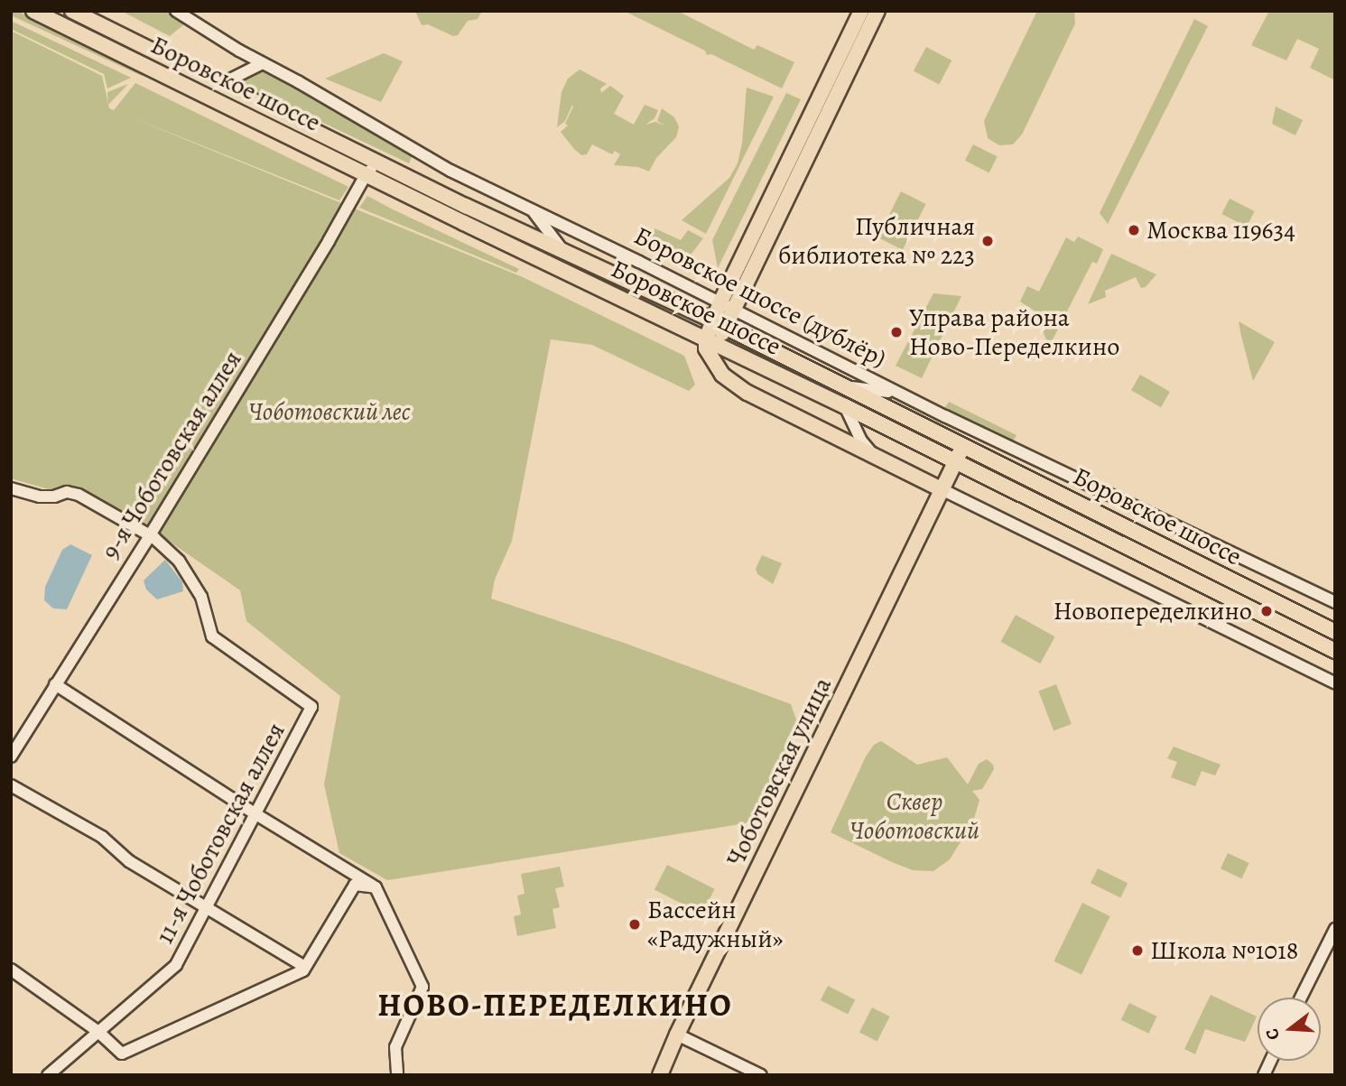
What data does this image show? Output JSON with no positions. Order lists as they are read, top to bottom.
{
  "streets": {
    "main road": ["Боровское шоссе", "Чоботовская улица"],
    "street": ["Боровское шоссе (дублёр)", "9-я Чоботовская аллея", "11-я Чоботовская аллея"]
  },
  "crossings": [
    ["Боровское шоссе", "9-я Чоботовская аллея"],
    ["Боровское шоссе", "Чоботовская улица"],
    ["9-я Чоботовская аллея", "11-я Чоботовская аллея"]
  ],
  "districts": ["НОВО-ПЕРЕДЕЛКИНО"],
  "parks": ["Чоботовский лес", "Сквер Чоботовский"],
  "places": [
    "Москва 119634",
    "Публичная библиотека № 223",
    "Управа района Ново-Переделкино",
    "Новопеределкино",
    "Бассейн «Радужный»",
    "Школа №1018"
  ],
  "north": "left"
}
